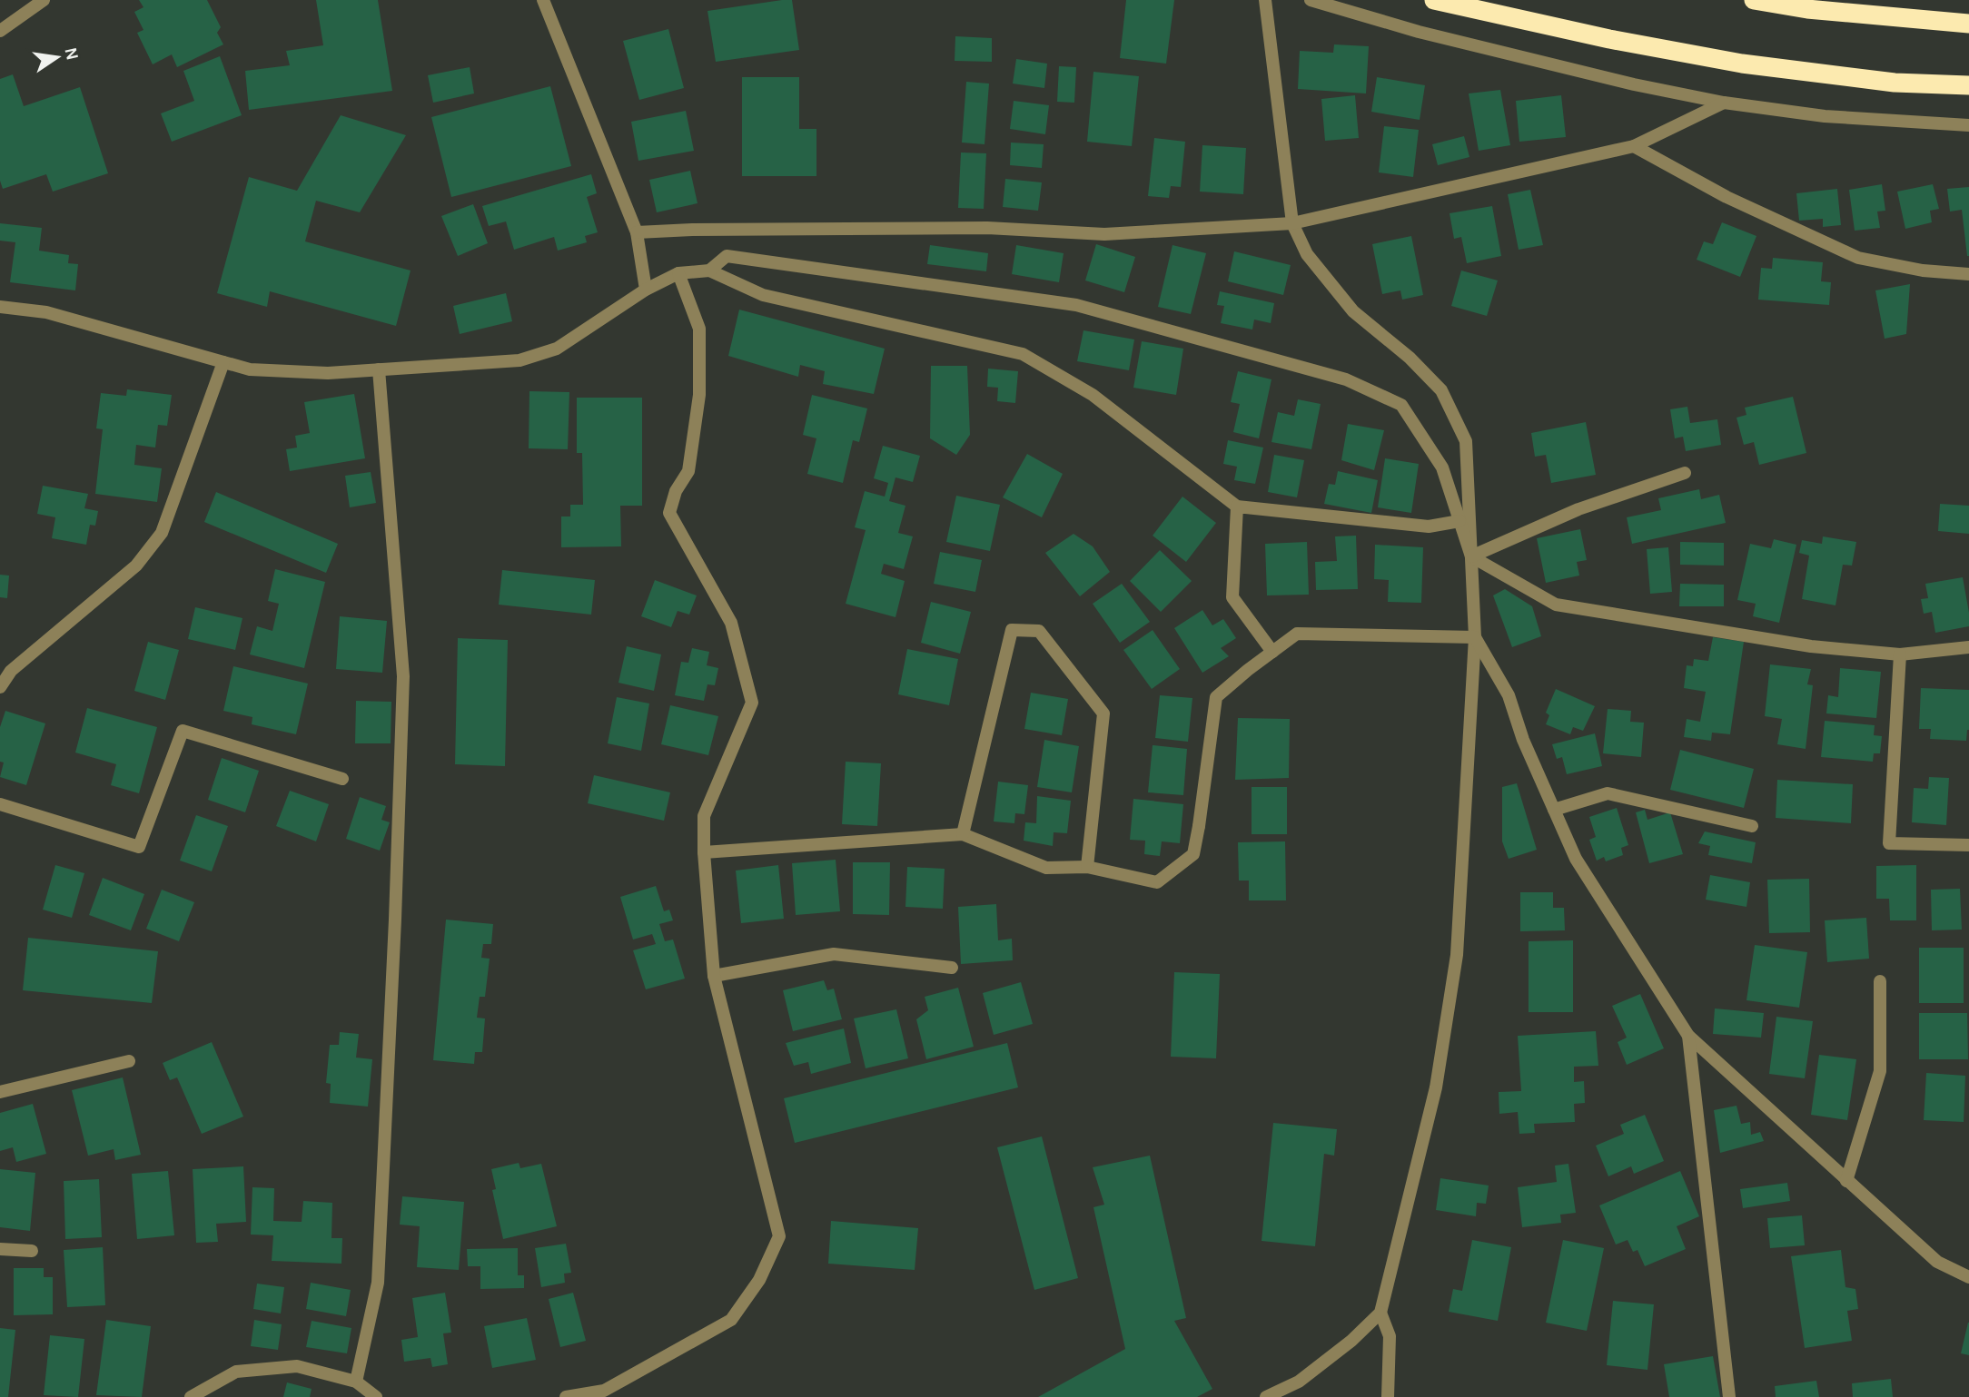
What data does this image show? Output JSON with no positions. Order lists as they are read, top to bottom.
{
  "north": "right"
}
